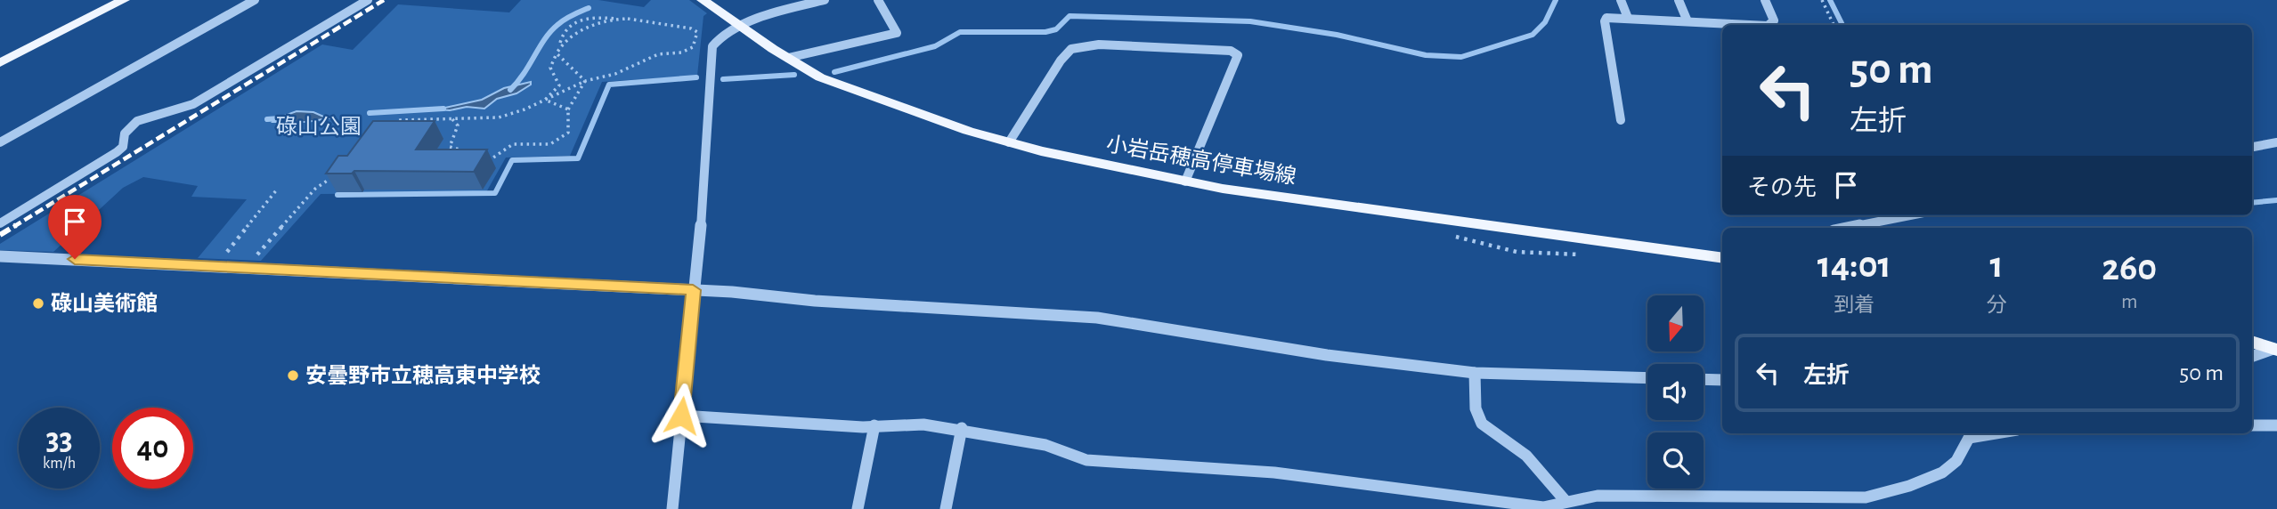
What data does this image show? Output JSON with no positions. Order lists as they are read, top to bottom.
{
  "streets": {
    "main road": ["小岩岳穂高停車場線"]
  },
  "parks": ["碌山公園"],
  "places": ["碌山美術館", "安曇野市立穂高東中学校"],
  "north": "bottom",
  "page": {
    "turn": ["50 m", "左折"],
    "then": "その先",
    "eta": [
      "14:01",
      "到着",
      "1",
      "分",
      "260",
      "m"
    ],
    "list": [
      {
        "name": "左折",
        "value": "50 m"
      }
    ],
    "speed": "33 km/h",
    "limit": "40"
  }
}
